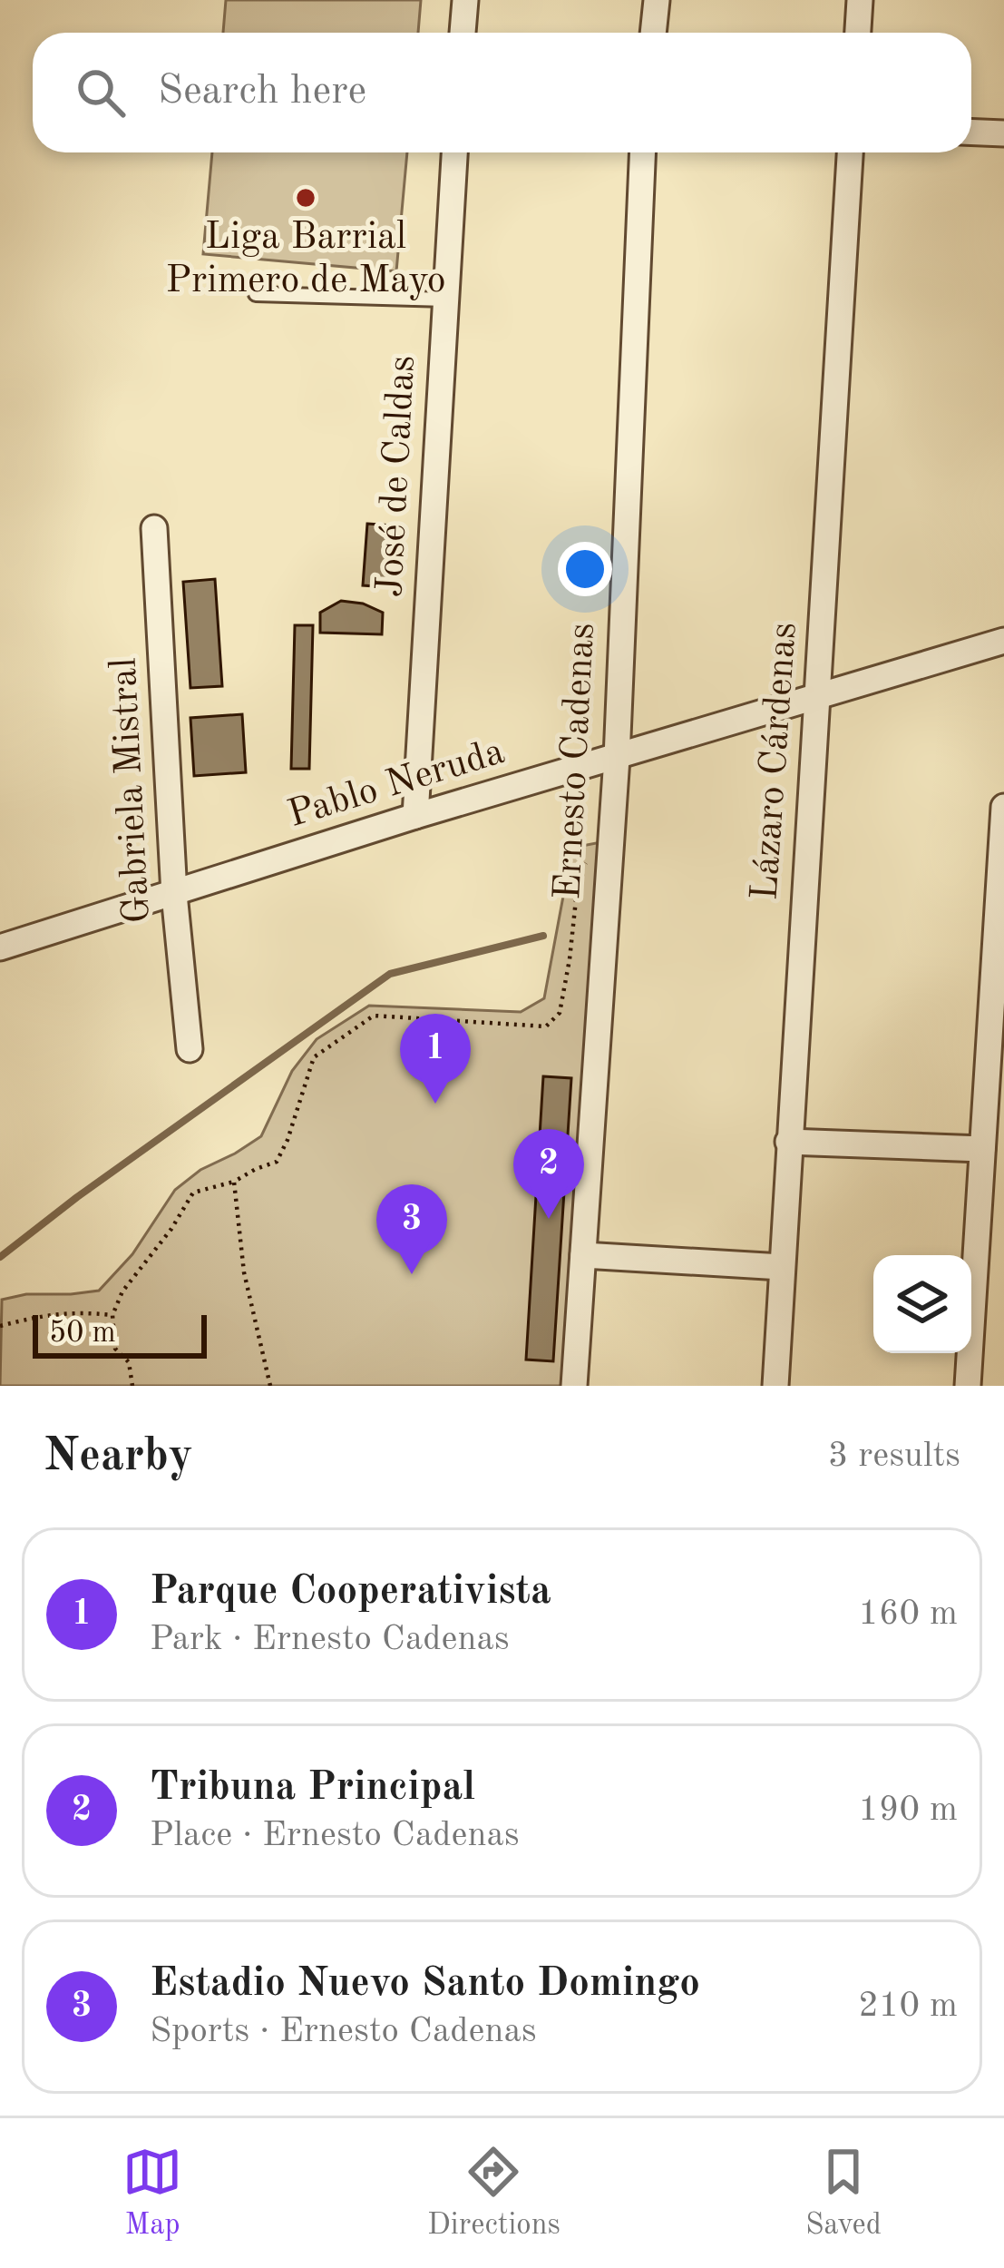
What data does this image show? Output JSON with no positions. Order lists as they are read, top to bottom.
{
  "streets": {
    "street": [
      "José de Caldas",
      "Ernesto Cadenas",
      "Lázaro Cárdenas",
      "Pablo Neruda",
      "Gabriela Mistral"
    ]
  },
  "crossings": [
    ["José de Caldas", "Pablo Neruda"],
    ["Ernesto Cadenas", "Pablo Neruda"],
    ["Lázaro Cárdenas", "Pablo Neruda"],
    ["Pablo Neruda", "Gabriela Mistral"]
  ],
  "places": ["Liga Barrial Primero de Mayo"],
  "scale_bar": "50 m",
  "page": {
    "search": "Search here",
    "pins": ["1", "2", "3"],
    "scale": "50 m",
    "heading": ["Nearby", "3 results"],
    "list": [
      {
        "mark": "1",
        "name": "Parque Cooperativista",
        "note": "Park · Ernesto Cadenas",
        "value": "160 m"
      },
      {
        "mark": "2",
        "name": "Tribuna Principal",
        "note": "Place · Ernesto Cadenas",
        "value": "190 m"
      },
      {
        "mark": "3",
        "name": "Estadio Nuevo Santo Domingo",
        "note": "Sports · Ernesto Cadenas",
        "value": "210 m"
      }
    ],
    "nav": ["Map", "Directions", "Saved"]
  }
}
